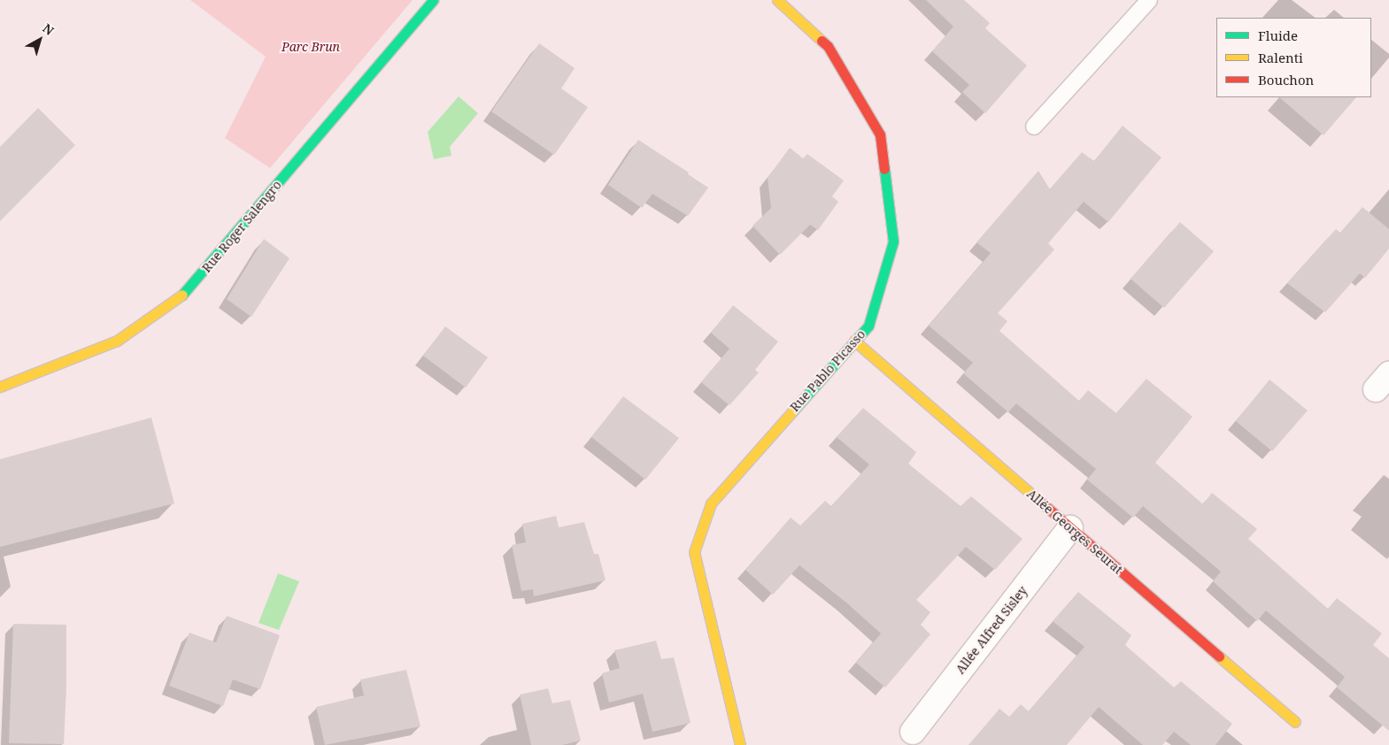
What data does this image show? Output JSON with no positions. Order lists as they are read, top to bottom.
{
  "streets": {
    "street": [
      "Rue Roger Salengro",
      "Rue Pablo Picasso",
      "Allée Georges Seurat",
      "Allée Alfred Sisley"
    ]
  },
  "crossings": [
    ["Rue Pablo Picasso", "Allée Georges Seurat"],
    ["Allée Georges Seurat", "Allée Alfred Sisley"]
  ],
  "parks": ["Parc Brun"],
  "legend": ["Fluide", "Ralenti", "Bouchon"],
  "north": "top right"
}
